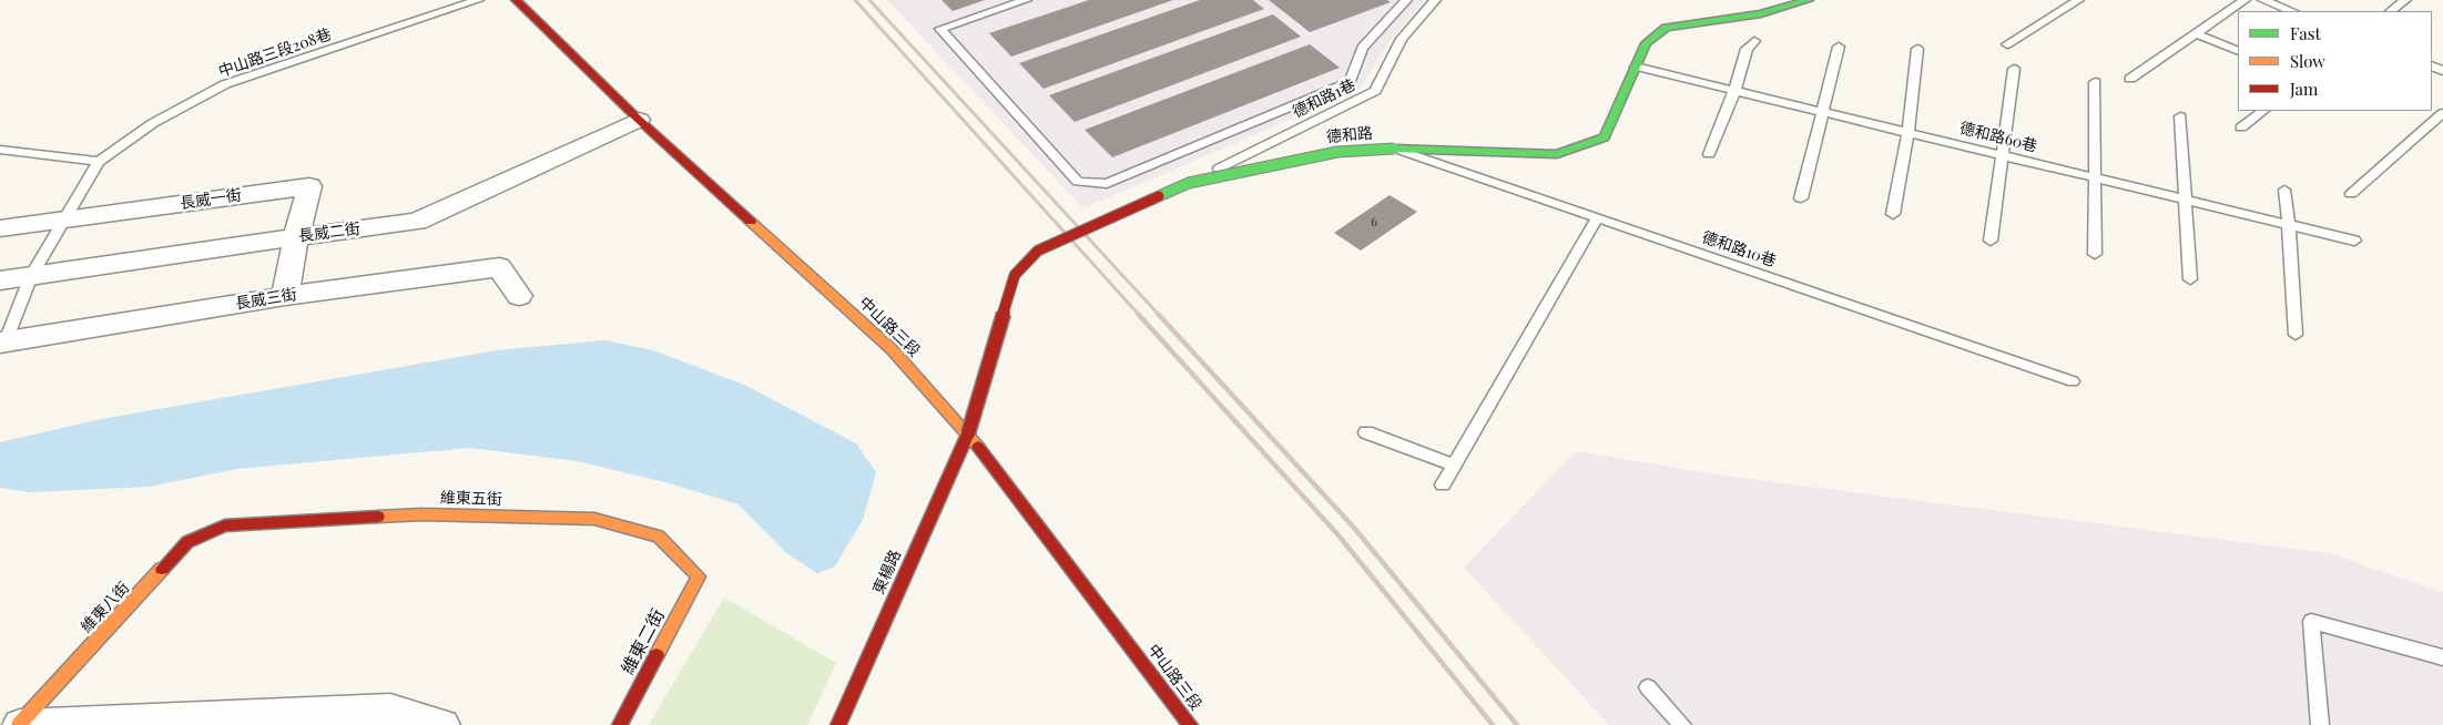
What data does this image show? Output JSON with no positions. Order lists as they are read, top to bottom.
{
  "streets": {
    "street": [
      "德和路",
      "長威一街",
      "長威二街",
      "長威三街",
      "中山路三段",
      "維東五街",
      "東楊路",
      "維東八街",
      "維東二街"
    ],
    "lane": [
      "中山路三段208巷",
      "德和路1巷",
      "德和路60巷",
      "德和路10巷"
    ]
  },
  "crossings": [
    ["中山路三段208巷", "長威一街"],
    ["中山路三段208巷", "長威二街"],
    ["中山路三段208巷", "長威三街"],
    ["德和路1巷", "德和路"],
    ["德和路", "德和路60巷"],
    ["德和路", "德和路10巷"],
    ["德和路", "中山路三段"],
    ["德和路", "東楊路"],
    ["長威一街", "長威二街"],
    ["長威一街", "長威三街"],
    ["長威二街", "中山路三段"],
    ["中山路三段", "東楊路"],
    ["維東五街", "維東八街"],
    ["維東五街", "維東二街"]
  ],
  "house_numbers": ["6"],
  "legend": ["Fast", "Slow", "Jam"]
}
